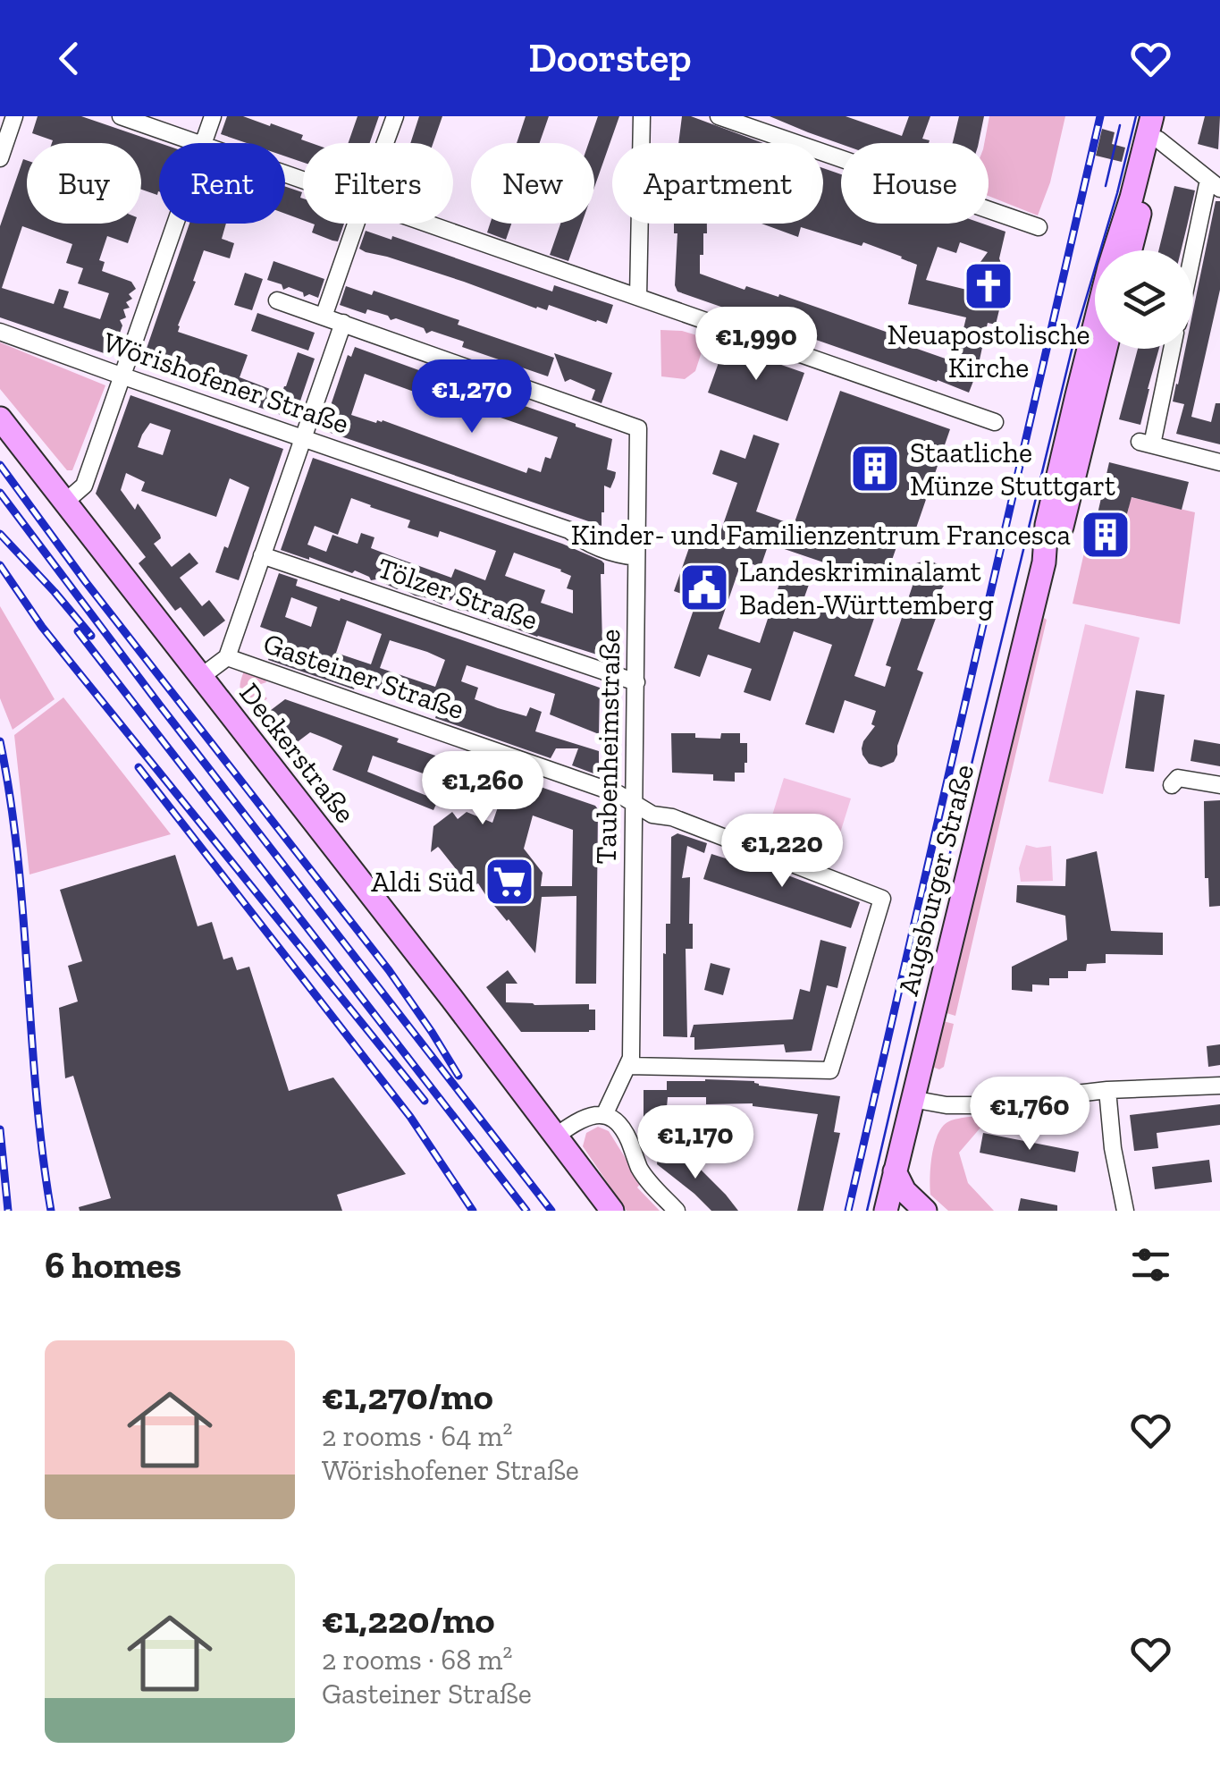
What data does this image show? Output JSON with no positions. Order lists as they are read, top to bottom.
{
  "streets": {
    "main road": ["Deckerstraße", "Augsburger Straße"],
    "street": [
      "Wörishofener Straße",
      "Tölzer Straße",
      "Gasteiner Straße",
      "Taubenheimstraße"
    ]
  },
  "crossings": [
    ["Wörishofener Straße", "Taubenheimstraße"],
    ["Tölzer Straße", "Taubenheimstraße"],
    ["Gasteiner Straße", "Taubenheimstraße"]
  ],
  "places": {
    "church": ["Neuapostolische Kirche"],
    "building": ["Staatliche Münze Stuttgart", "Kinder- und Familienzentrum Francesca"],
    "public building": ["Landeskriminalamt Baden-Württemberg"],
    "supermarket": ["Aldi Süd"]
  },
  "page": {
    "header": "Doorstep",
    "chip": [
      "Buy",
      "Rent",
      "Filters",
      "New",
      "Apartment",
      "House"
    ],
    "price": [
      "€1,990",
      "€1,270",
      "€1,260",
      "€1,220",
      "€1,760",
      "€1,170"
    ],
    "heading": "6 homes",
    "list": [
      {
        "name": "€1,270/mo",
        "note": "2 rooms · 64 m² · Wörishofener Straße"
      },
      {
        "name": "€1,220/mo",
        "note": "2 rooms · 68 m² · Gasteiner Straße"
      }
    ]
  }
}
